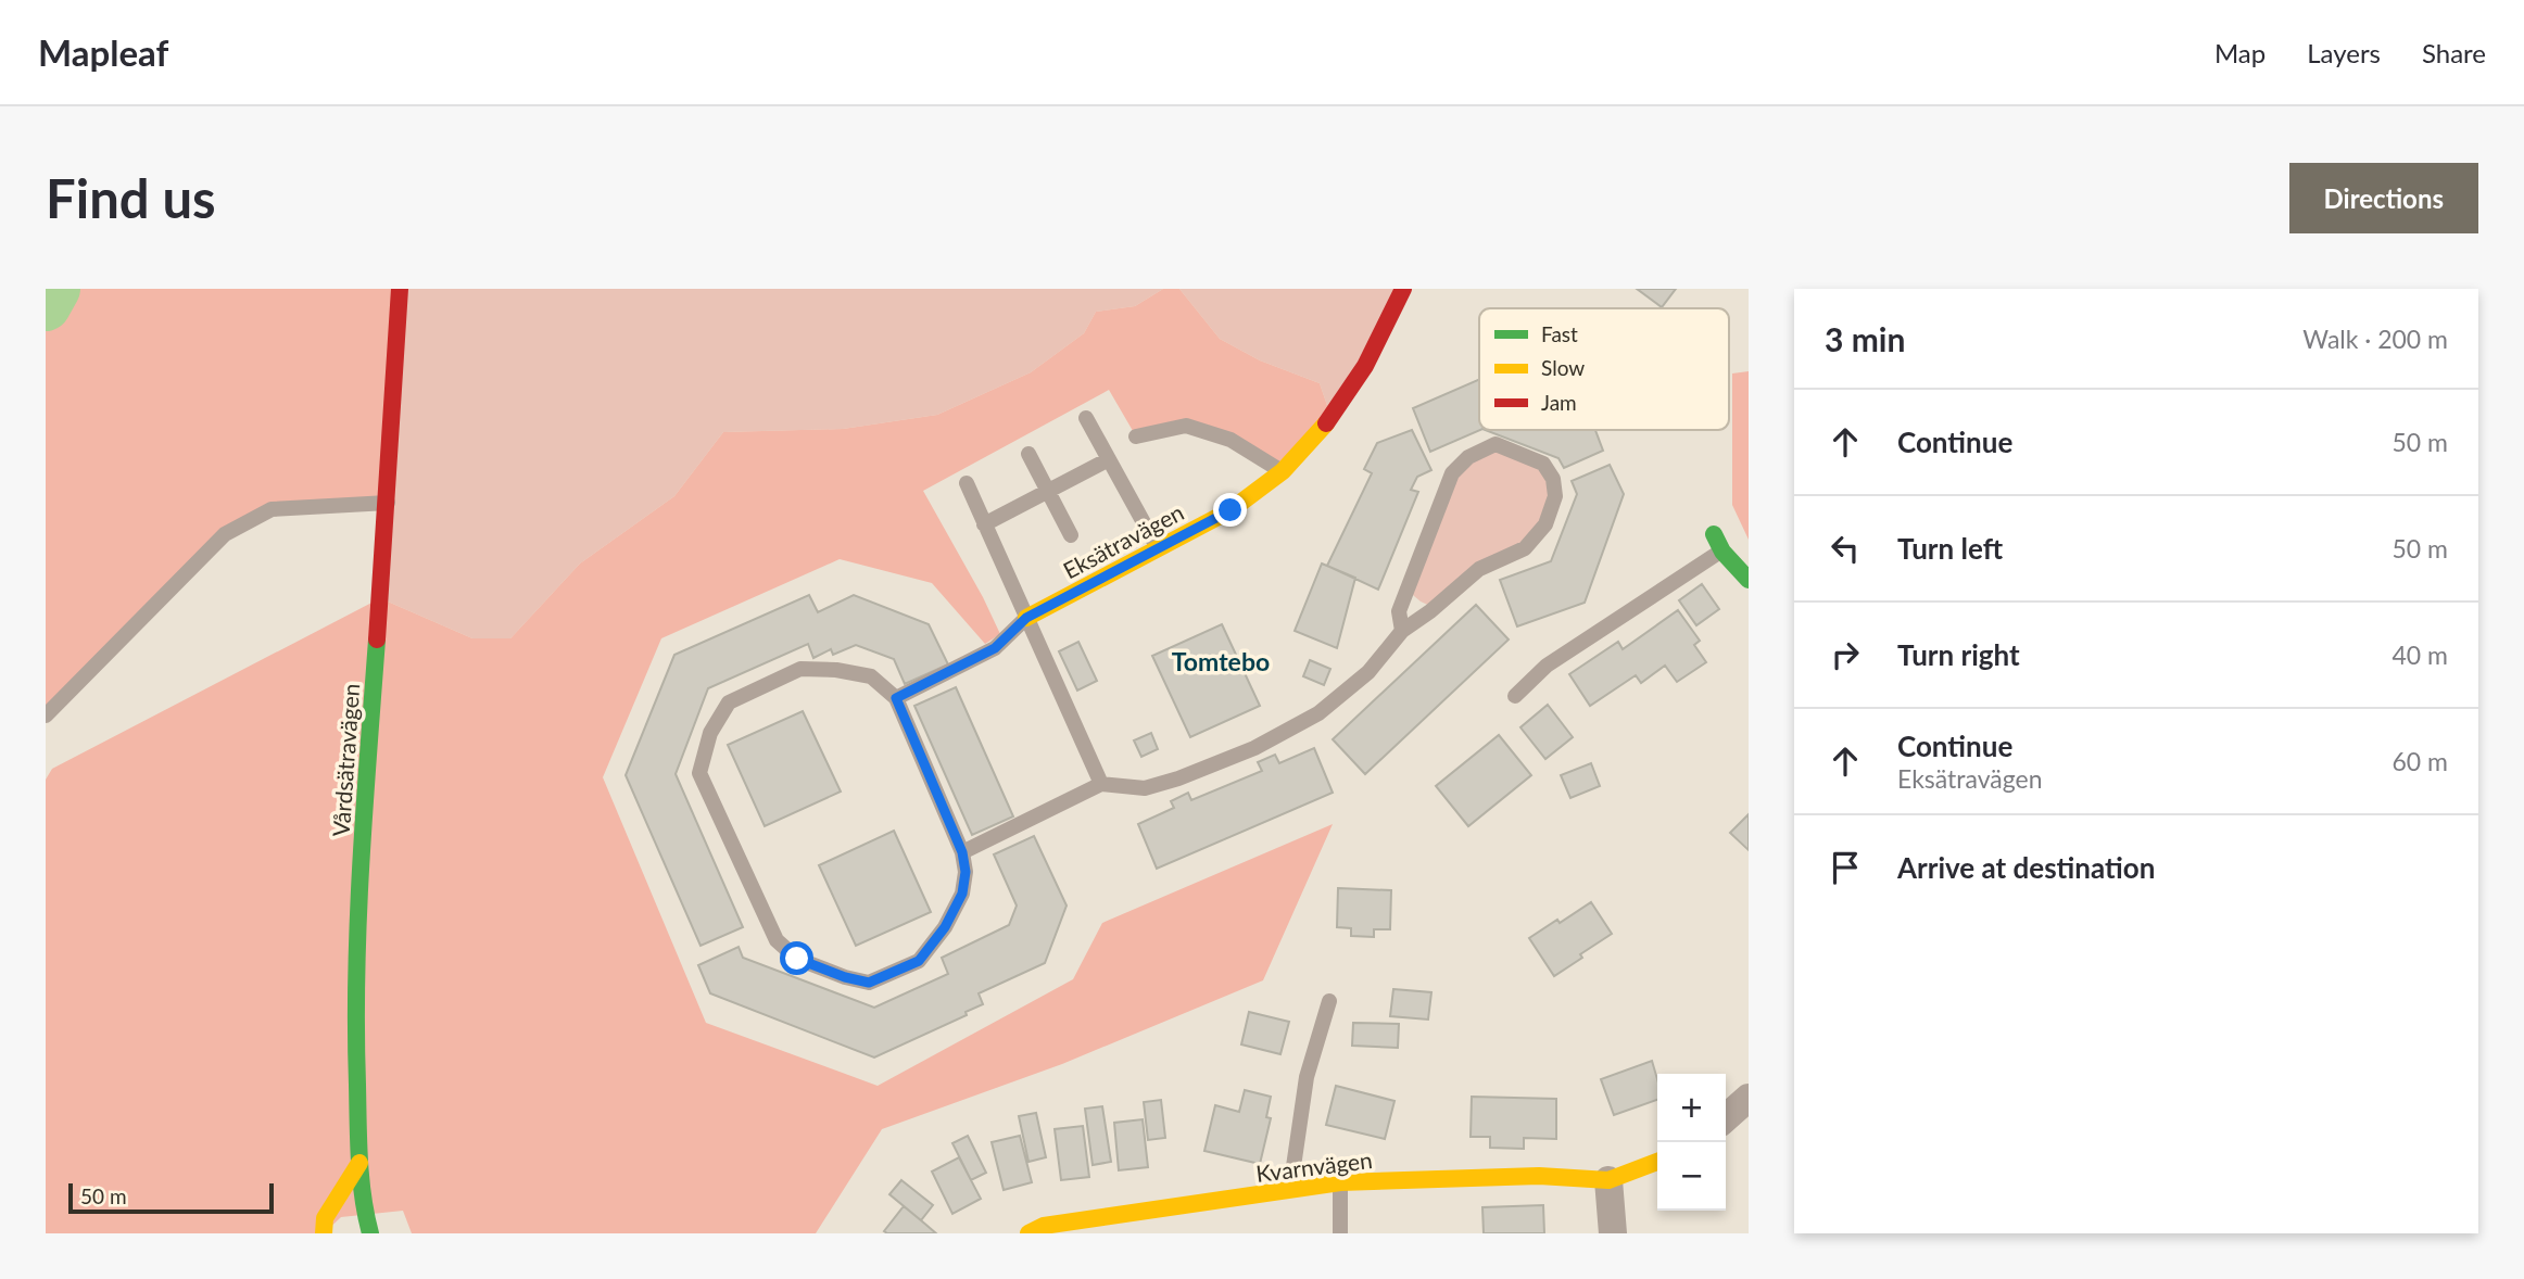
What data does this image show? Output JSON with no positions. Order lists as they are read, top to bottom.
{
  "streets": {
    "street": ["Eksätravägen", "Vårdsätravägen", "Kvarnvägen"]
  },
  "districts": ["Tomtebo"],
  "legend": ["Fast", "Slow", "Jam"],
  "scale_bar": "50 m",
  "page": {
    "header": "Mapleaf",
    "nav": ["Map", "Layers", "Share"],
    "buttons": "Directions",
    "title": "Find us",
    "heading": ["3 min", "Walk · 200 m"],
    "list": [
      ["Continue", "50 m"],
      ["Turn left", "50 m"],
      ["Turn right", "40 m"],
      ["Continue", "Eksätravägen", "60 m"],
      "Arrive at destination"
    ],
    "map_buttons": ["+", "−"],
    "scale": "50 m"
  }
}
